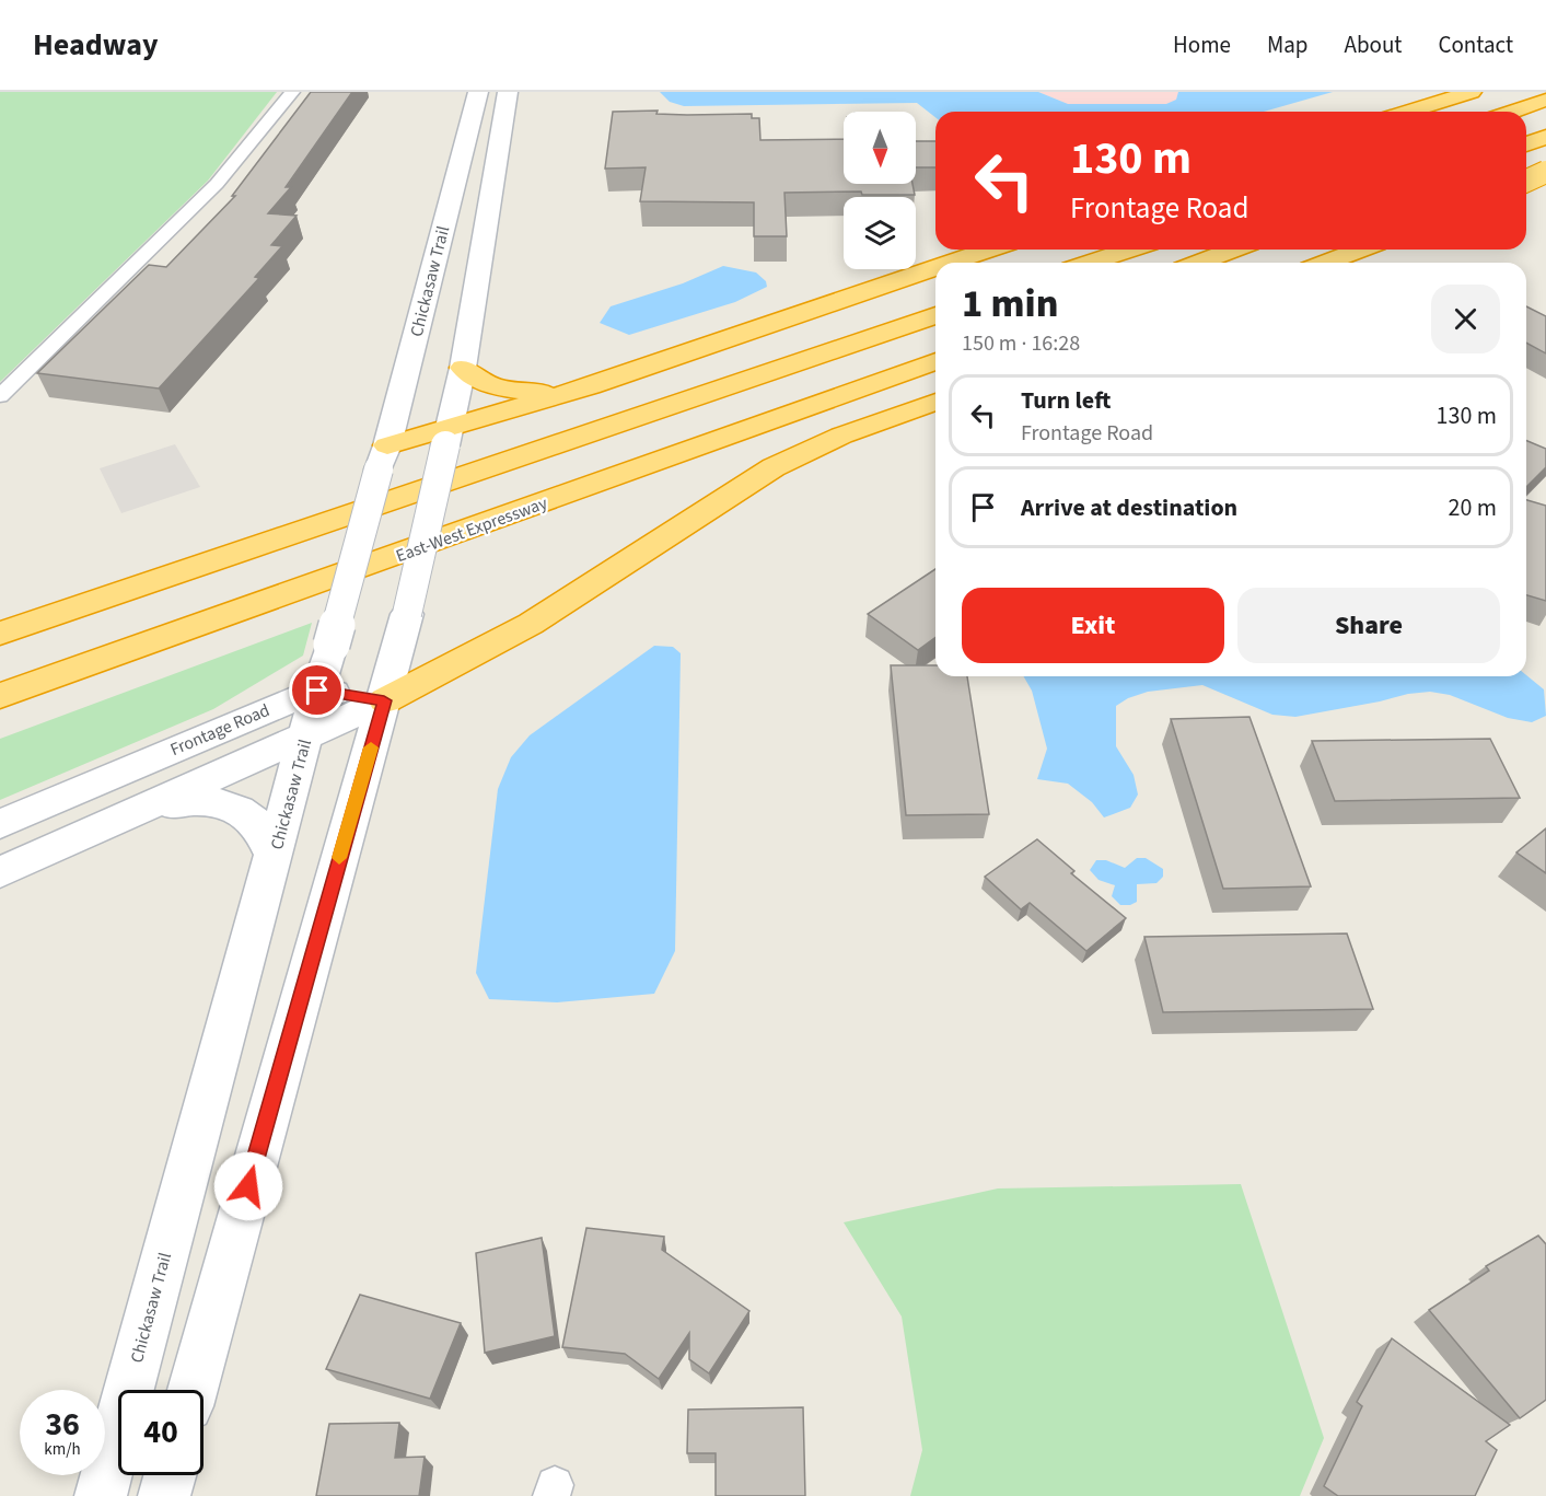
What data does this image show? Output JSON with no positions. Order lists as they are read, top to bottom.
{
  "streets": {
    "highway": ["East-West Expressway"],
    "street": ["Chickasaw Trail", "Frontage Road"]
  },
  "crossings": [
    ["Chickasaw Trail", "Frontage Road"]
  ],
  "north": "bottom",
  "page": {
    "header": "Headway",
    "nav": [
      "Home",
      "Map",
      "About",
      "Contact"
    ],
    "turn": ["130 m", "Frontage Road"],
    "heading": ["1 min", "150 m · 16:28"],
    "list": [
      {
        "name": "Turn left",
        "note": "Frontage Road",
        "value": "130 m"
      },
      {
        "name": "Arrive at destination",
        "value": "20 m"
      }
    ],
    "buttons": ["Exit", "Share"],
    "speed": "36 km/h",
    "limit": "40"
  }
}
